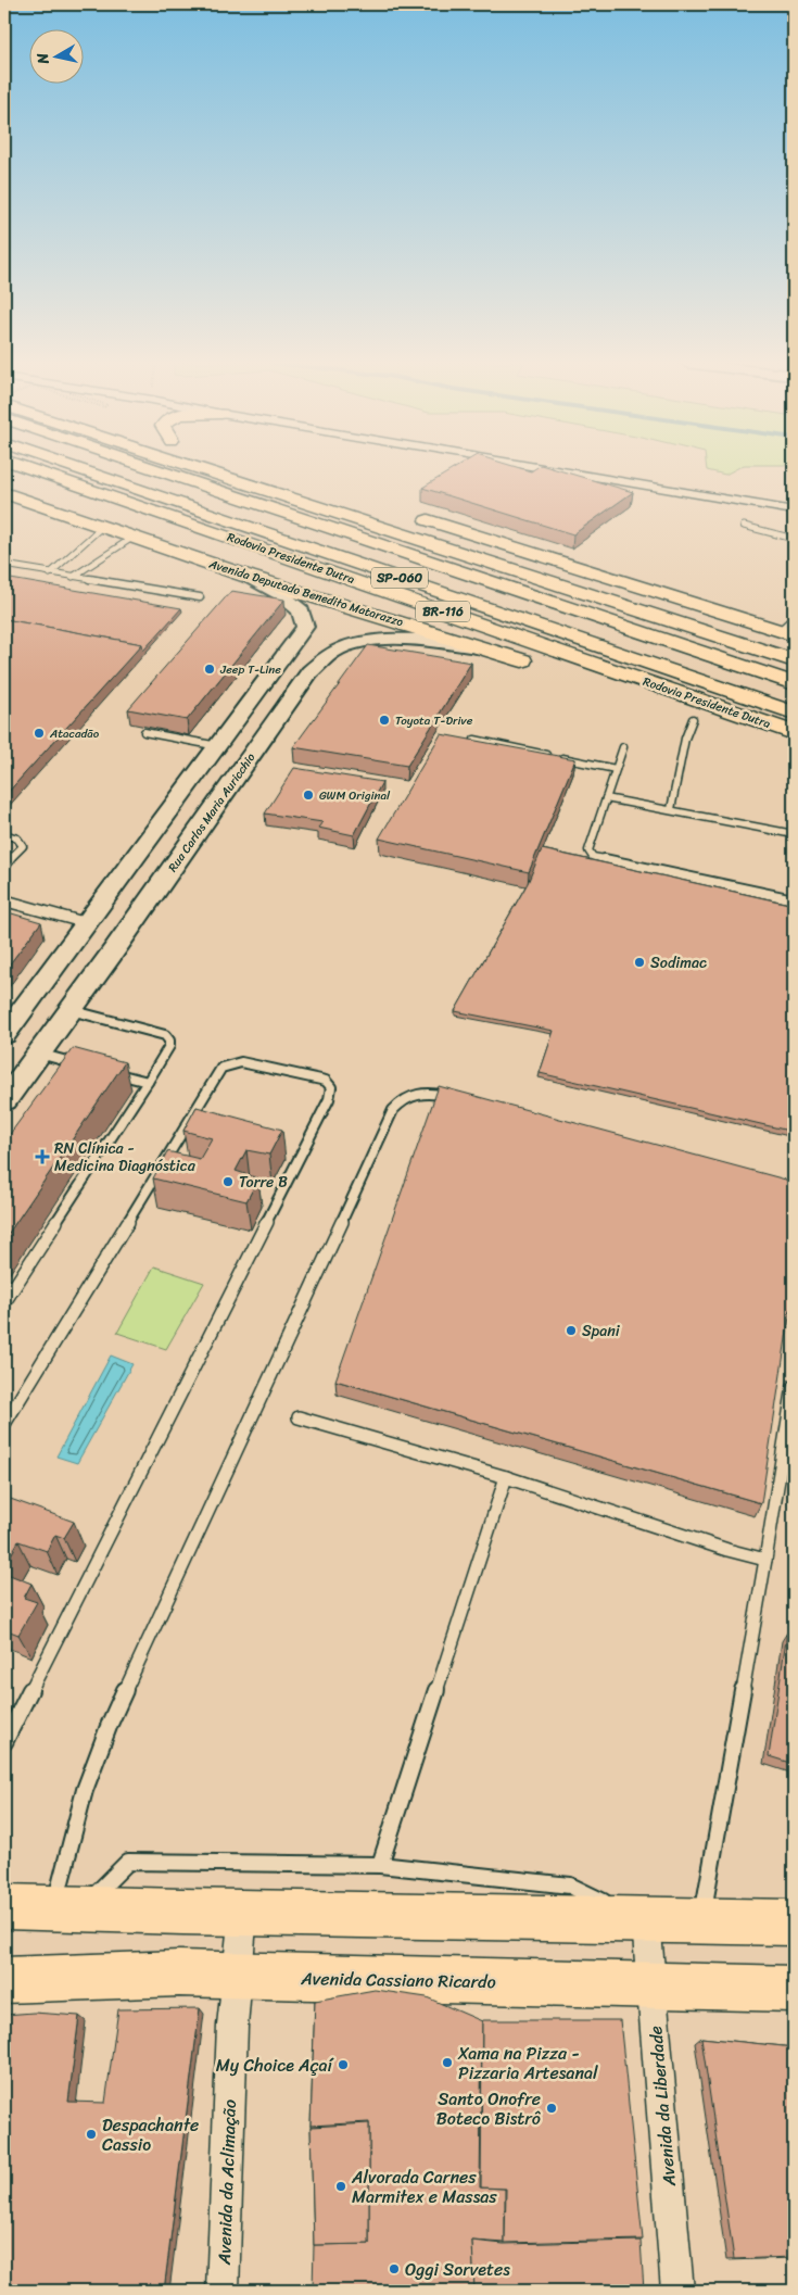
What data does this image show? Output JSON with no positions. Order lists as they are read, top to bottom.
{
  "streets": {
    "main road": [
      "Rodovia Presidente Dutra",
      "SP-060",
      "Avenida Deputado Benedito Matarazzo",
      "BR-116",
      "Rua Carlos Maria Auricchio",
      "Avenida Cassiano Ricardo"
    ],
    "street": ["Avenida da Liberdade", "Avenida da Aclimação"]
  },
  "crossings": [
    ["Avenida Deputado Benedito Matarazzo", "Rua Carlos Maria Auricchio"],
    ["Avenida Cassiano Ricardo", "Avenida da Liberdade"],
    ["Avenida Cassiano Ricardo", "Avenida da Aclimação"]
  ],
  "places": {
    "other": [
      "Jeep T-Line",
      "Toyota T-Drive",
      "Atacadão",
      "GWM Original",
      "Sodimac",
      "Torre B",
      "Spani",
      "Xama na Pizza - Pizzaria Artesanal",
      "My Choice Açaí",
      "Santo Onofre Boteco Bistrô",
      "Despachante Cassio",
      "Alvorada Carnes Marmitex e Massas",
      "Oggi Sorvetes"
    ],
    "health": ["RN Clínica - Medicina Diagnóstica"]
  },
  "north": "left"
}
